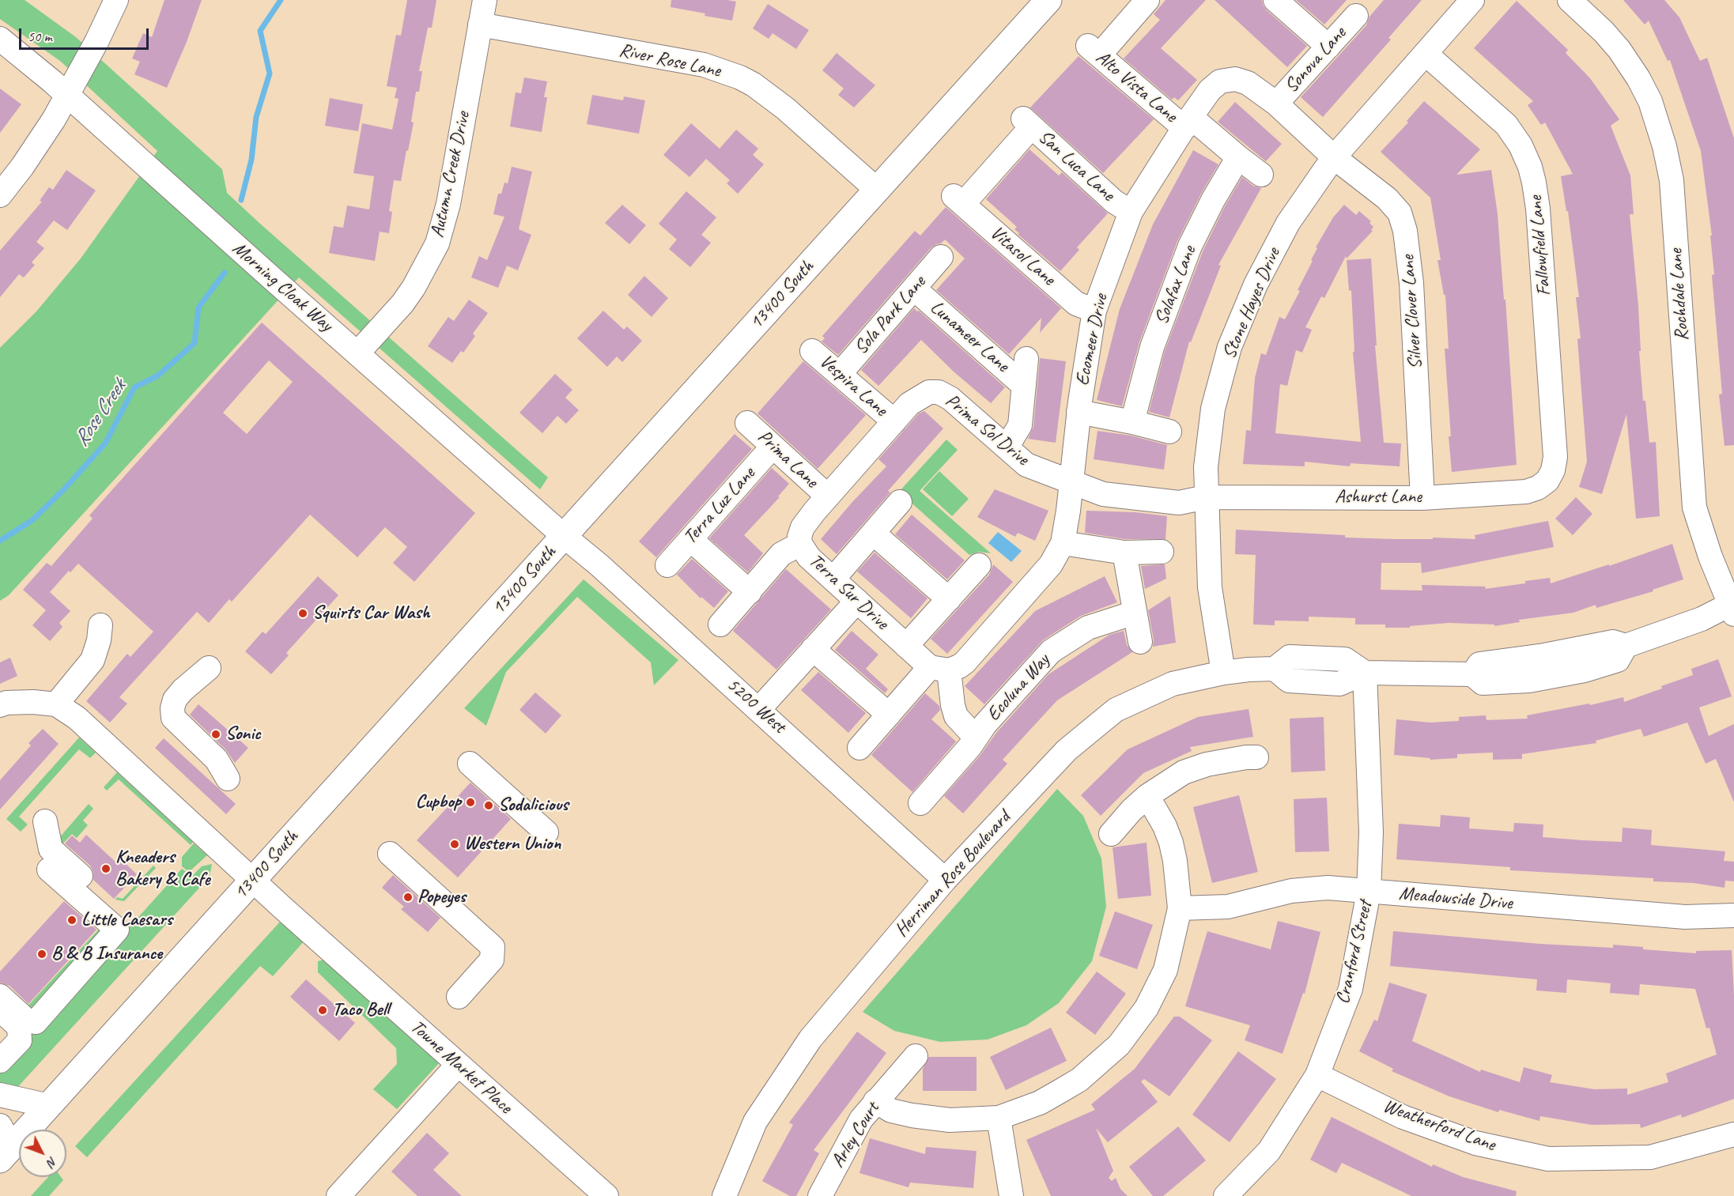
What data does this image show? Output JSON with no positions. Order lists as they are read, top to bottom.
{
  "streets": {
    "main road": ["13400 South"],
    "street": [
      "Sonova Lane",
      "River Rose Lane",
      "Alto Vista Lane",
      "San Luca Lane",
      "Autumn Creek Drive",
      "Fallowfield Lane",
      "Vitasol Lane",
      "Solafax Lane",
      "Morning Cloak Way",
      "Rochdale Lane",
      "Stone Hayes Drive",
      "Silver Clover Lane",
      "Sola Park Lane",
      "Lunameer Lane",
      "Ecomeer Drive",
      "Vespira Lane",
      "Prima Sol Drive",
      "Prima Lane",
      "Ashurst Lane",
      "Terra Luz Lane",
      "Terra Sur Drive",
      "Ecoluna Way",
      "5200 West",
      "Herriman Rose Boulevard",
      "Meadowside Drive",
      "Cranford Street",
      "Towne Market Place",
      "Weatherford Lane",
      "Arley Court"
    ]
  },
  "crossings": [
    ["Sonova Lane", "Ecomeer Drive"],
    ["River Rose Lane", "Autumn Creek Drive"],
    ["River Rose Lane", "13400 South"],
    ["Alto Vista Lane", "Solafax Lane"],
    ["Alto Vista Lane", "Ecomeer Drive"],
    ["San Luca Lane", "Vitasol Lane"],
    ["San Luca Lane", "Ecomeer Drive"],
    ["Autumn Creek Drive", "Morning Cloak Way"],
    ["Fallowfield Lane", "Stone Hayes Drive"],
    ["Fallowfield Lane", "Ashurst Lane"],
    ["Vitasol Lane", "Ecomeer Drive"],
    ["Morning Cloak Way", "13400 South"],
    ["Morning Cloak Way", "5200 West"],
    ["13400 South", "5200 West"],
    ["13400 South", "Towne Market Place"],
    ["Stone Hayes Drive", "Silver Clover Lane"],
    ["Stone Hayes Drive", "Ecomeer Drive"],
    ["Stone Hayes Drive", "Prima Sol Drive"],
    ["Stone Hayes Drive", "Ashurst Lane"],
    ["Stone Hayes Drive", "Herriman Rose Boulevard"],
    ["Silver Clover Lane", "Ecomeer Drive"],
    ["Silver Clover Lane", "Ashurst Lane"],
    ["Sola Park Lane", "Lunameer Lane"],
    ["Sola Park Lane", "Vespira Lane"],
    ["Lunameer Lane", "Prima Sol Drive"],
    ["Ecomeer Drive", "Prima Sol Drive"],
    ["Ecomeer Drive", "Terra Sur Drive"],
    ["Ecomeer Drive", "Ecoluna Way"],
    ["Vespira Lane", "Terra Sur Drive"],
    ["Prima Sol Drive", "Ashurst Lane"],
    ["Prima Sol Drive", "Terra Sur Drive"],
    ["Prima Lane", "Terra Luz Lane"],
    ["Prima Lane", "Terra Sur Drive"],
    ["Terra Sur Drive", "Ecoluna Way"],
    ["5200 West", "Herriman Rose Boulevard"],
    ["Herriman Rose Boulevard", "Cranford Street"],
    ["Meadowside Drive", "Cranford Street"],
    ["Cranford Street", "Weatherford Lane"]
  ],
  "water": ["Rose Creek"],
  "places": [
    "Squirts Car Wash",
    "Sonic",
    "Cupbop",
    "Sodalicious",
    "Western Union",
    "Kneaders Bakery & Cafe",
    "Popeyes",
    "Little Caesars",
    "B & B Insurance",
    "Taco Bell"
  ],
  "scale_bar": "50 m",
  "north": "bottom right"
}
